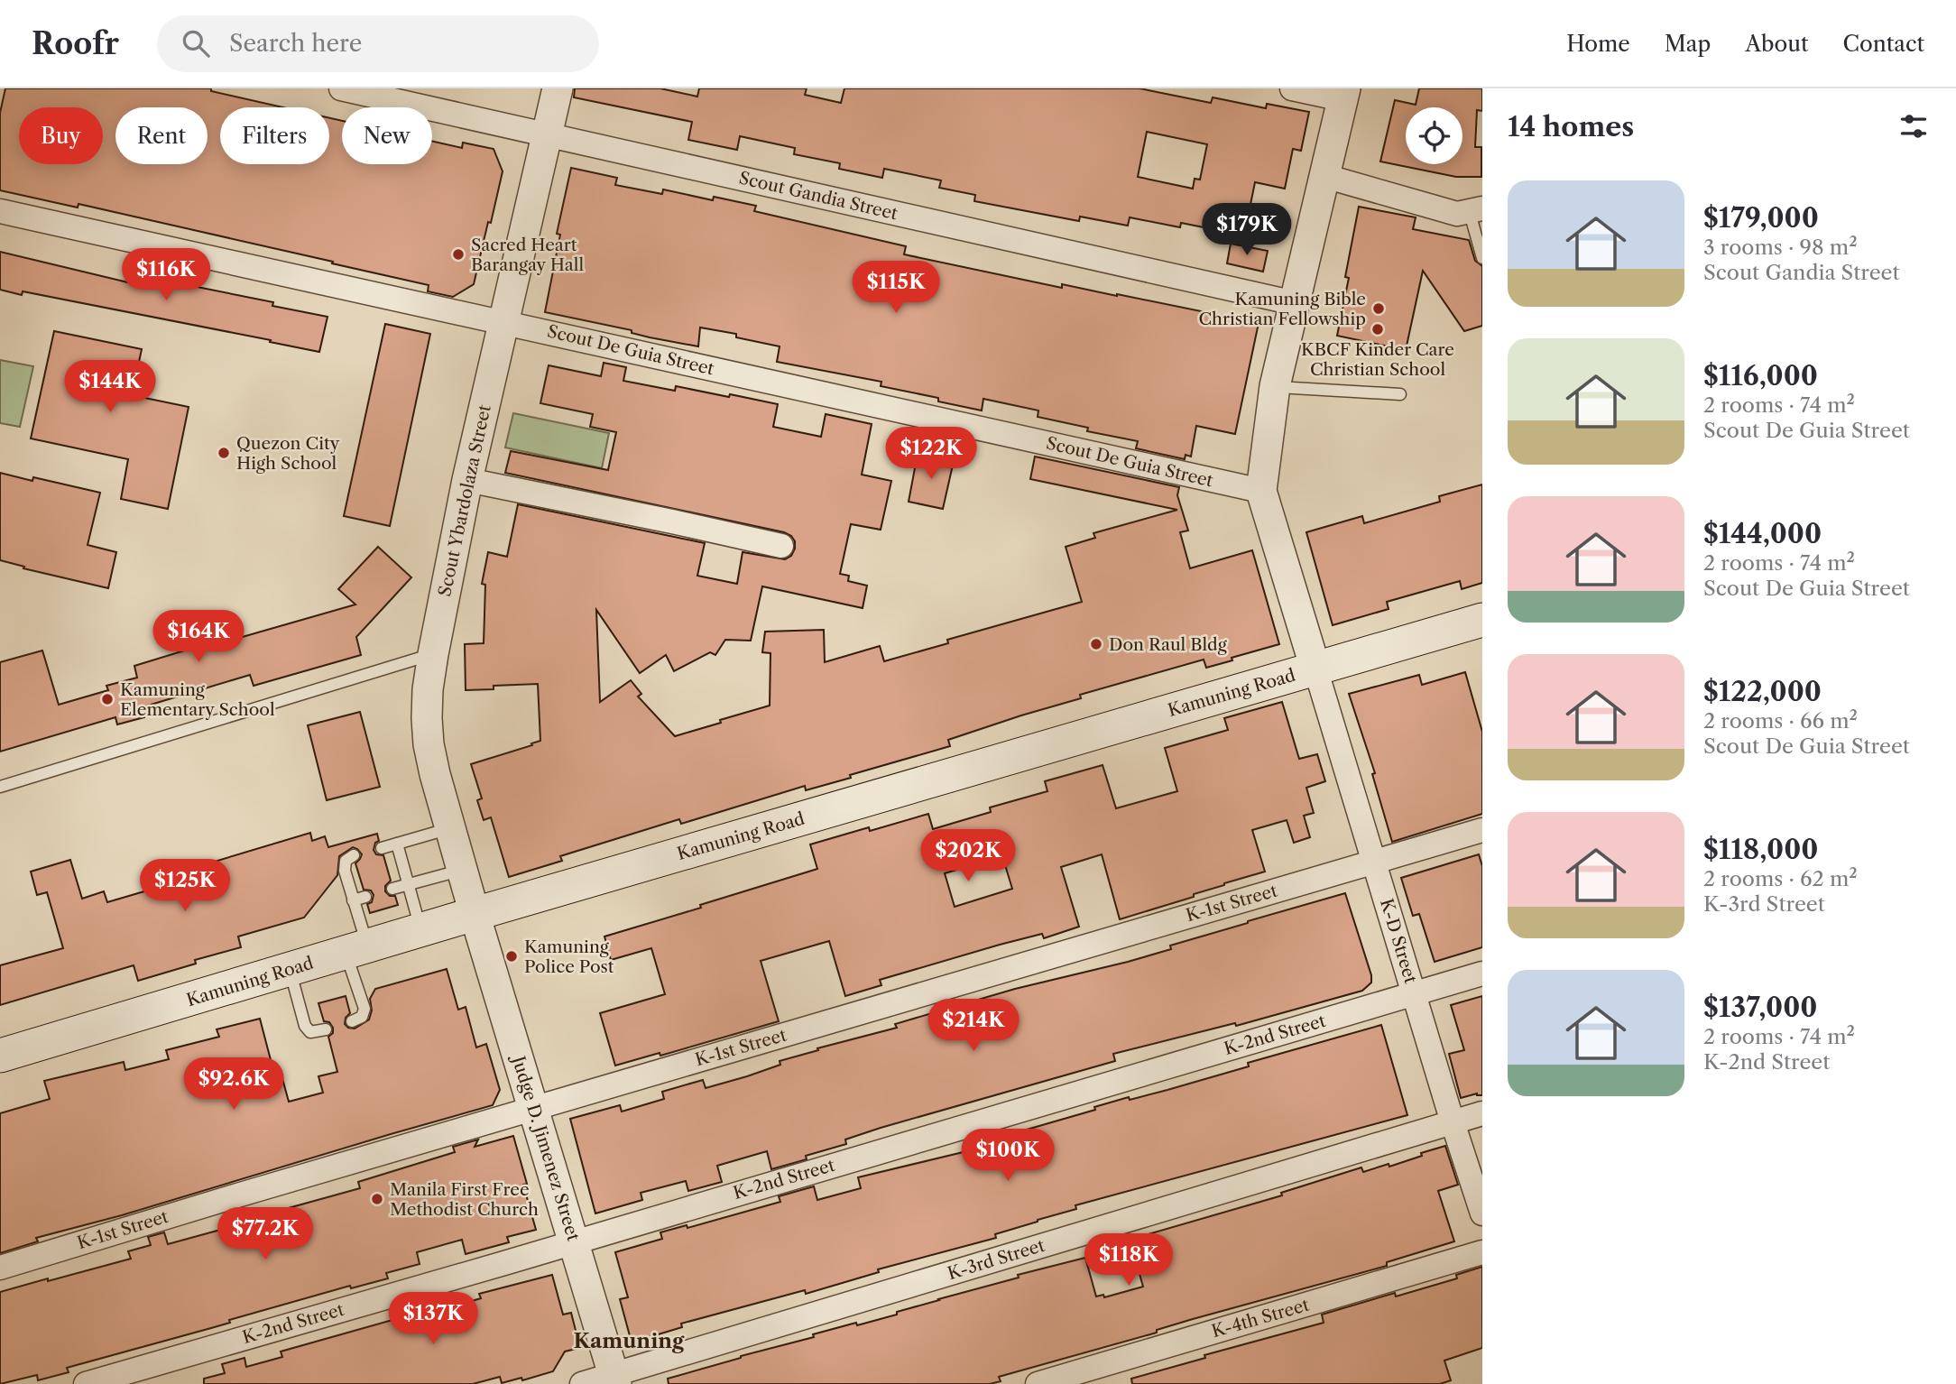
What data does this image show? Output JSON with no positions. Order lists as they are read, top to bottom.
{
  "streets": {
    "main road": ["Kamuning Road"],
    "street": [
      "Scout Gandia Street",
      "Scout De Guia Street",
      "Scout Ybardolaza Street",
      "K-1st Street",
      "K-D Street",
      "K-2nd Street",
      "Judge D. Jimenez Street",
      "K-3rd Street",
      "K-4th Street"
    ]
  },
  "crossings": [
    ["Scout Gandia Street", "Scout Ybardolaza Street"],
    ["Scout De Guia Street", "Scout Ybardolaza Street"],
    ["Scout Ybardolaza Street", "Kamuning Road"],
    ["Scout Ybardolaza Street", "Judge D. Jimenez Street"],
    ["Kamuning Road", "K-D Street"],
    ["Kamuning Road", "Judge D. Jimenez Street"],
    ["K-1st Street", "K-D Street"],
    ["K-1st Street", "Judge D. Jimenez Street"],
    ["K-D Street", "K-2nd Street"],
    ["K-D Street", "K-3rd Street"],
    ["K-2nd Street", "Judge D. Jimenez Street"],
    ["Judge D. Jimenez Street", "K-3rd Street"]
  ],
  "districts": ["Kamuning"],
  "places": [
    "Sacred Heart Barangay Hall",
    "Kamuning Bible Christian Fellowship",
    "KBCF Kinder Care Christian School",
    "Quezon City High School",
    "Don Raul Bldg",
    "Kamuning Elementary School",
    "Kamuning Police Post",
    "Manila First Free Methodist Church"
  ],
  "page": {
    "header": "Roofr",
    "search": "Search here",
    "nav": [
      "Home",
      "Map",
      "About",
      "Contact"
    ],
    "heading": "14 homes",
    "chip": [
      "Buy",
      "Rent",
      "Filters",
      "New"
    ],
    "list": [
      {
        "name": "$179,000",
        "note": "3 rooms · 98 m² · Scout Gandia Street"
      },
      {
        "name": "$116,000",
        "note": "2 rooms · 74 m² · Scout De Guia Street"
      },
      {
        "name": "$144,000",
        "note": "2 rooms · 74 m² · Scout De Guia Street"
      },
      {
        "name": "$122,000",
        "note": "2 rooms · 66 m² · Scout De Guia Street"
      },
      {
        "name": "$118,000",
        "note": "2 rooms · 62 m² · K-3rd Street"
      },
      {
        "name": "$137,000",
        "note": "2 rooms · 74 m² · K-2nd Street"
      }
    ],
    "price": [
      "$179K",
      "$116K",
      "$115K",
      "$144K",
      "$122K",
      "$164K",
      "$202K",
      "$125K",
      "$214K",
      "$92.6K",
      "$100K",
      "$77.2K",
      "$118K",
      "$137K"
    ]
  }
}
